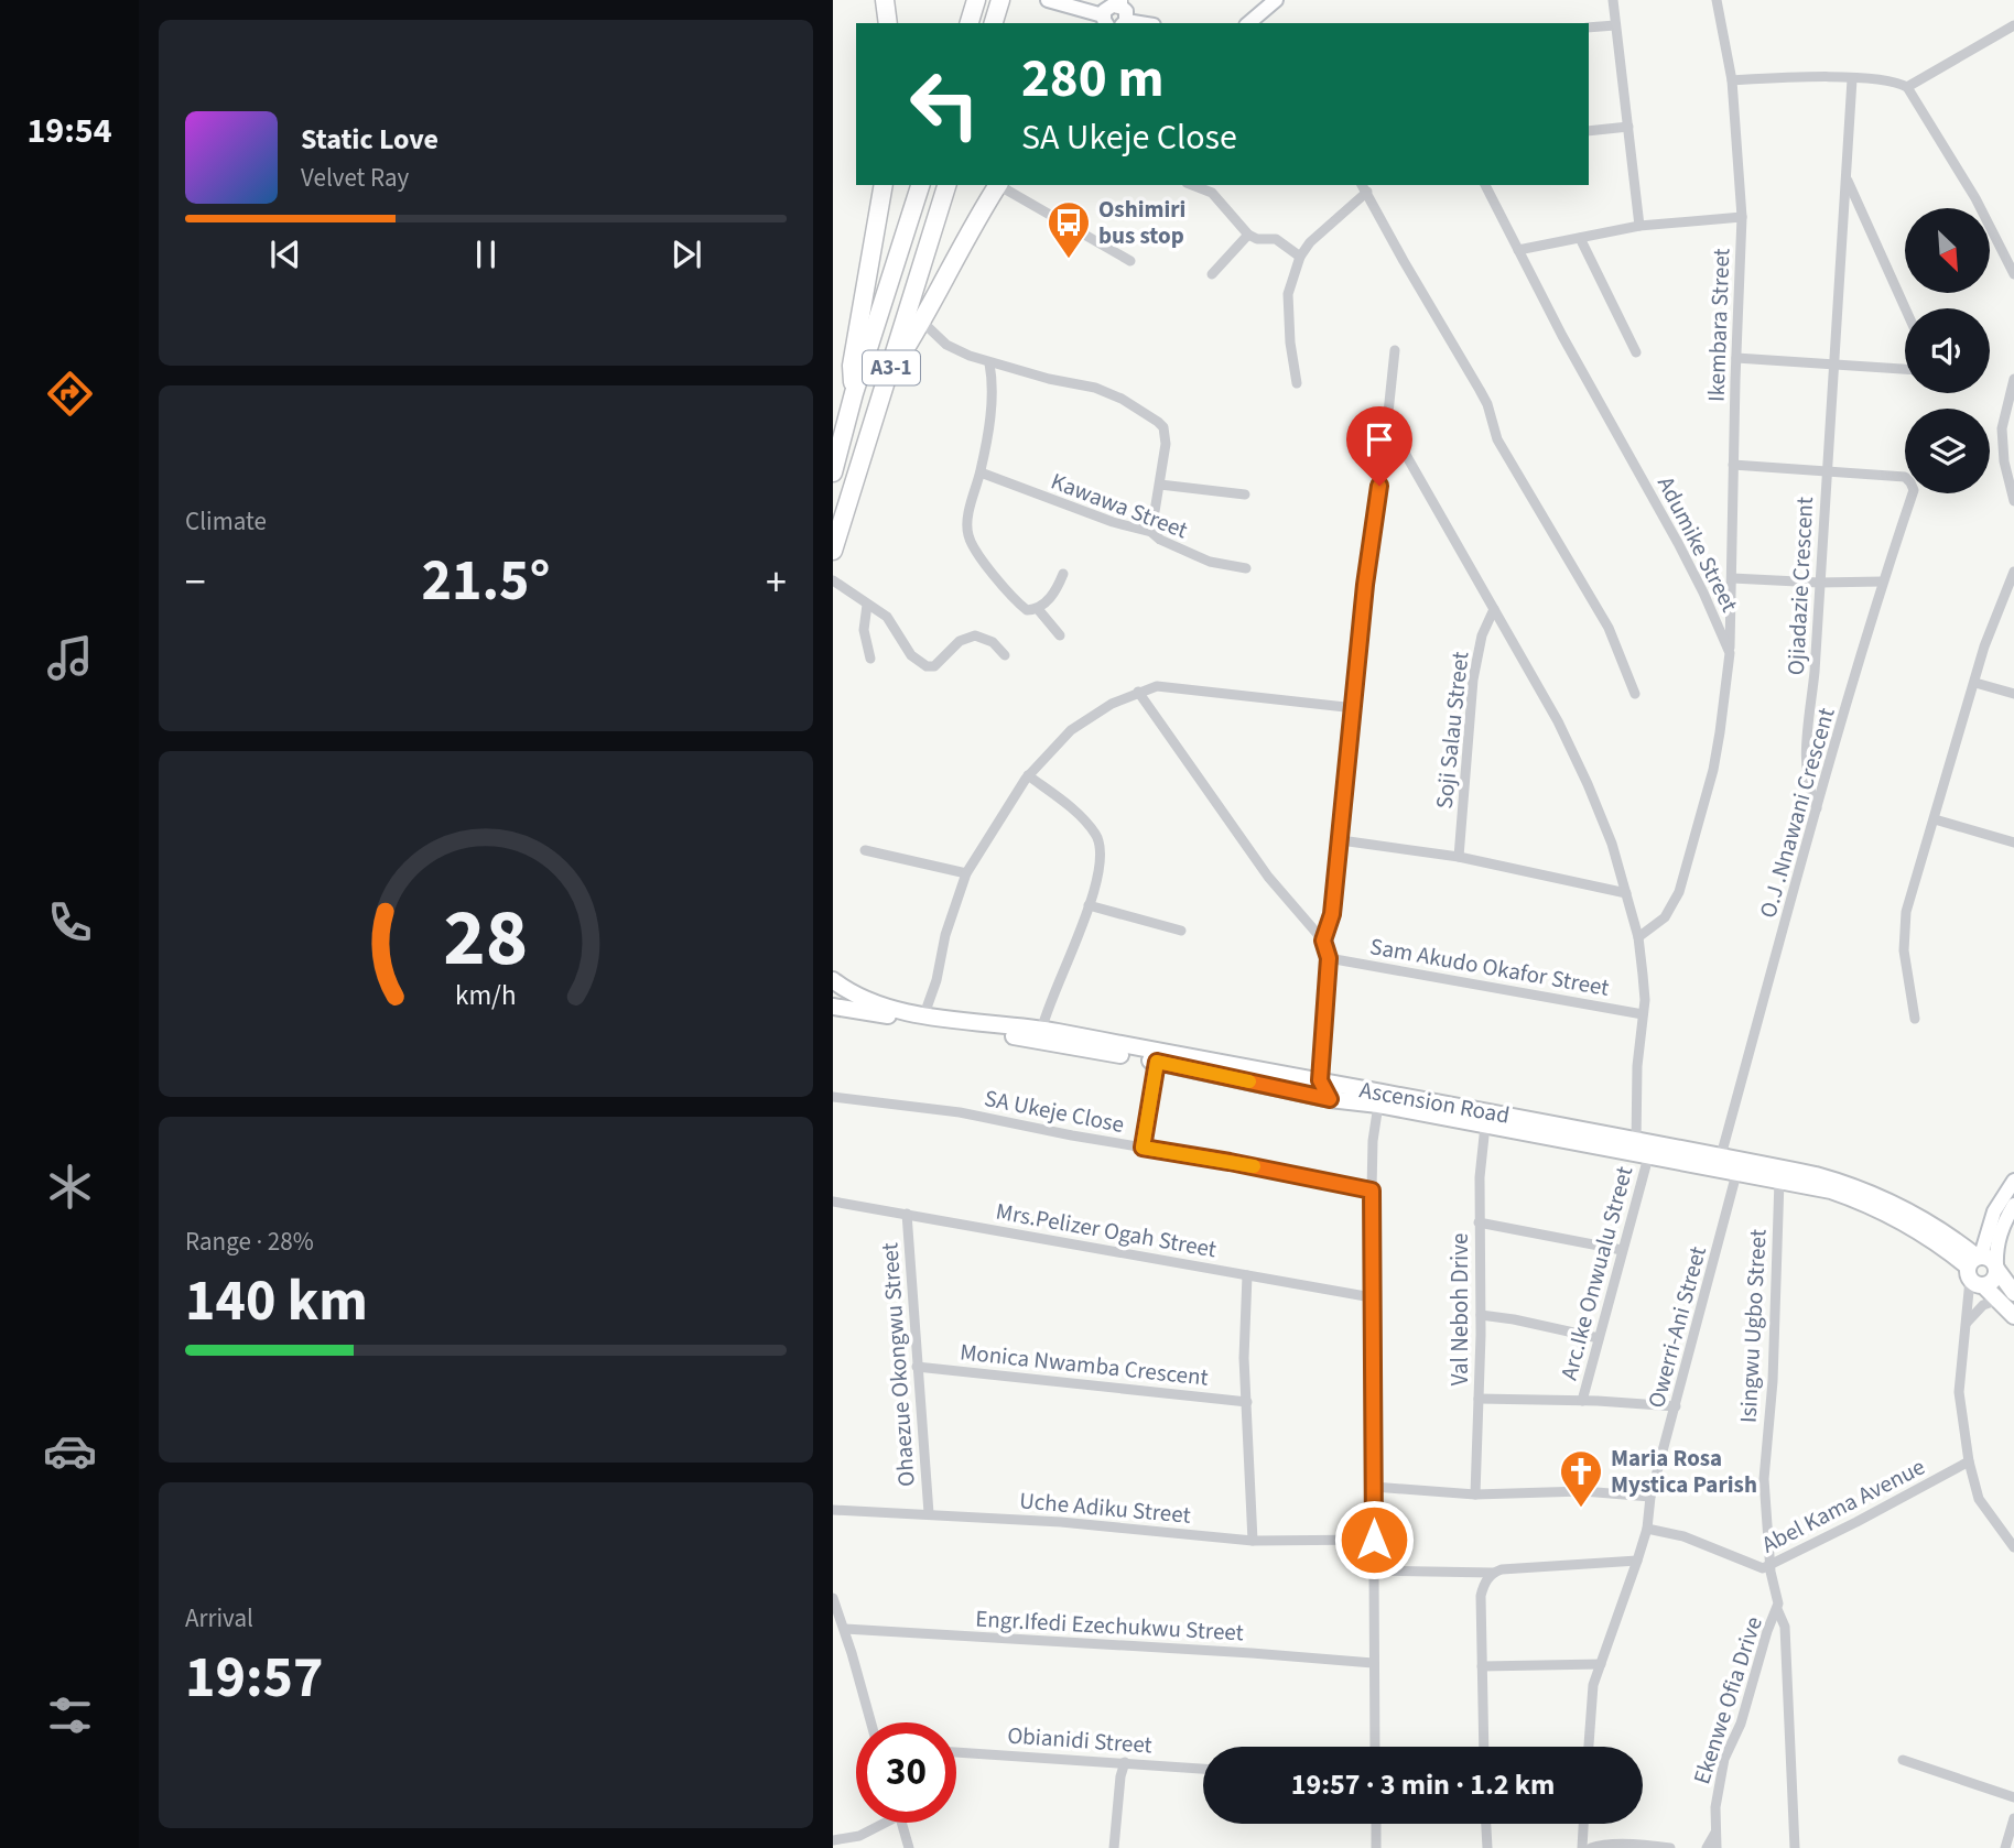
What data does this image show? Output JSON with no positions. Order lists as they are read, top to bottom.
{
  "streets": {
    "highway": ["A3-1"],
    "main road": ["Ascension Road"],
    "street": [
      "Ikembara Street",
      "Kawawa Street",
      "Adumike Street",
      "Ojiadazie Crescent",
      "Soji Salau Street",
      "O.J .Nnawani Crescent",
      "Sam Akudo Okafor Street",
      "SA Ukeje Close",
      "Mrs.Pelizer Ogah Street",
      "Arc.Ike Onwualu Street",
      "Val Neboh Drive",
      "Isingwu Ugbo Street",
      "Owerri-Ani Street",
      "Ohaezue Okongwu Street",
      "Monica Nwamba Crescent",
      "Abel Kama Avenue",
      "Uche Adiku Street",
      "Engr.Ifedi Ezechukwu Street",
      "Ekenwe Ofia Drive",
      "Obianidi Street"
    ]
  },
  "crossings": [
    ["Ikembara Street", "Adumike Street"],
    ["Ojiadazie Crescent", "O.J .Nnawani Crescent"],
    ["Soji Salau Street", "Arc.Ike Onwualu Street"],
    ["O.J .Nnawani Crescent", "Ascension Road"],
    ["Sam Akudo Okafor Street", "Arc.Ike Onwualu Street"],
    ["Ascension Road", "SA Ukeje Close"],
    ["Ascension Road", "Arc.Ike Onwualu Street"],
    ["Ascension Road", "Val Neboh Drive"],
    ["Ascension Road", "Isingwu Ugbo Street"],
    ["Ascension Road", "Owerri-Ani Street"],
    ["Mrs.Pelizer Ogah Street", "Ohaezue Okongwu Street"],
    ["Isingwu Ugbo Street", "Abel Kama Avenue"],
    ["Isingwu Ugbo Street", "Ekenwe Ofia Drive"],
    ["Owerri-Ani Street", "Abel Kama Avenue"],
    ["Ohaezue Okongwu Street", "Monica Nwamba Crescent"],
    ["Ohaezue Okongwu Street", "Uche Adiku Street"],
    ["Abel Kama Avenue", "Ekenwe Ofia Drive"]
  ],
  "places": {
    "bus stop": ["Oshimiri bus stop"],
    "church": ["Maria Rosa Mystica Parish"]
  },
  "north": "bottom right",
  "page": {
    "tabs": "19:54",
    "turn": ["280 m", "SA Ukeje Close"],
    "song": ["Static Love", "Velvet Ray"],
    "tile": [
      "Climate",
      ["Range · 28%", "140 km"],
      ["Arrival", "19:57"]
    ],
    "heat": ["−", "21.5°", "+"],
    "limit": "30",
    "trip": "19:57 · 3 min · 1.2 km",
    "gauge": ["28", "km/h"]
  }
}
